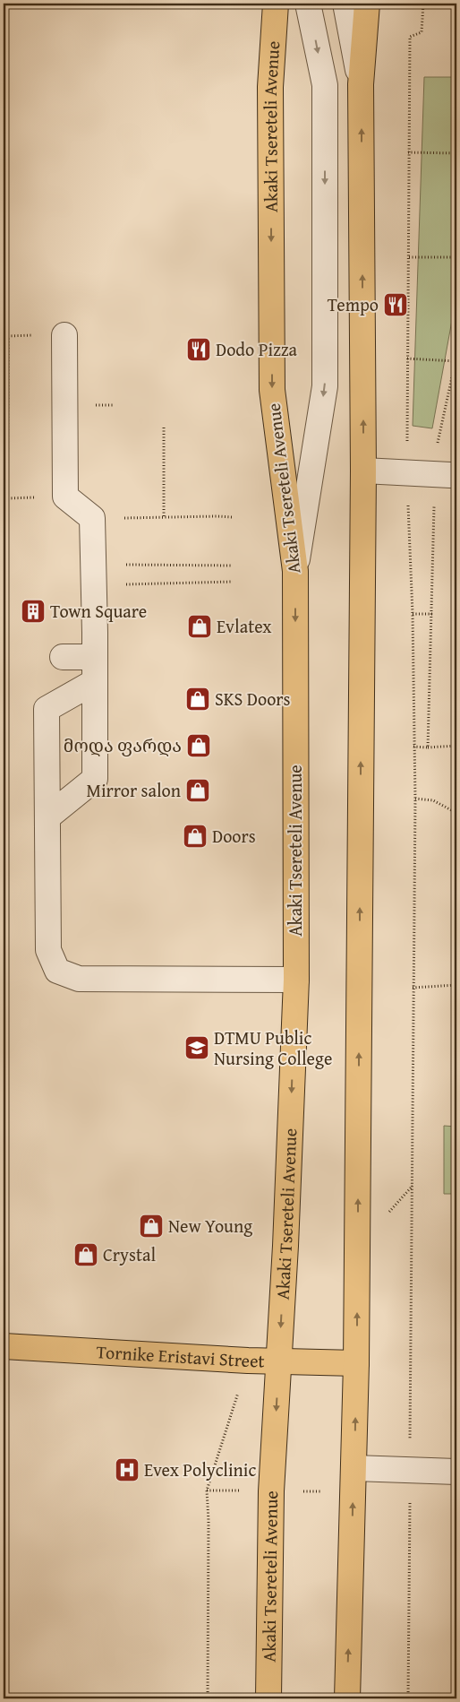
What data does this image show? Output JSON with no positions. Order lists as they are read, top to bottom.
{
  "streets": {
    "main road": ["Akaki Tsereteli Avenue", "Tornike Eristavi Street"]
  },
  "crossings": [
    ["Akaki Tsereteli Avenue", "Tornike Eristavi Street"]
  ],
  "places": {
    "restaurant": ["Tempo", "Dodo Pizza"],
    "building": ["Town Square"],
    "shop": [
      "Evlatex",
      "SKS Doors",
      "მოდა ფარდა",
      "Mirror salon",
      "Doors",
      "New Young",
      "Crystal"
    ],
    "school or university": ["DTMU Public Nursing College"],
    "hospital": ["Evex Polyclinic"]
  }
}
